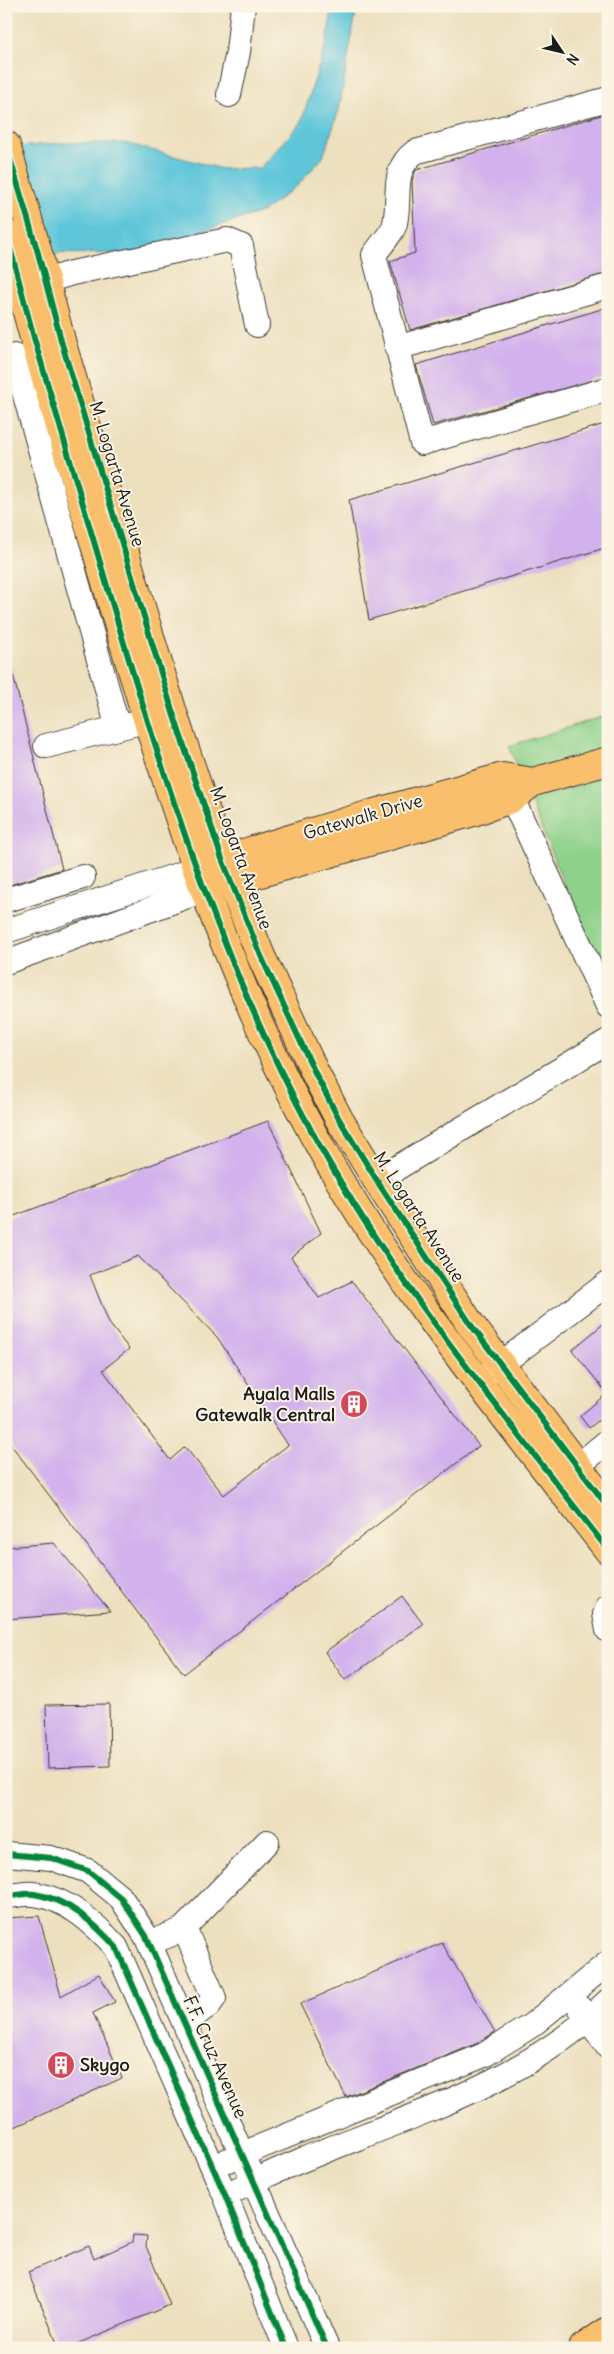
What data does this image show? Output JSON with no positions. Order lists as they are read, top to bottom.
{
  "streets": {
    "main road": ["M. Logarta Avenue", "Gatewalk Drive"],
    "street": ["F.F. Cruz Avenue"]
  },
  "crossings": [
    ["M. Logarta Avenue", "Gatewalk Drive"]
  ],
  "places": {
    "building": ["Ayala Malls Gatewalk Central", "Skygo"]
  },
  "north": "bottom right"
}
